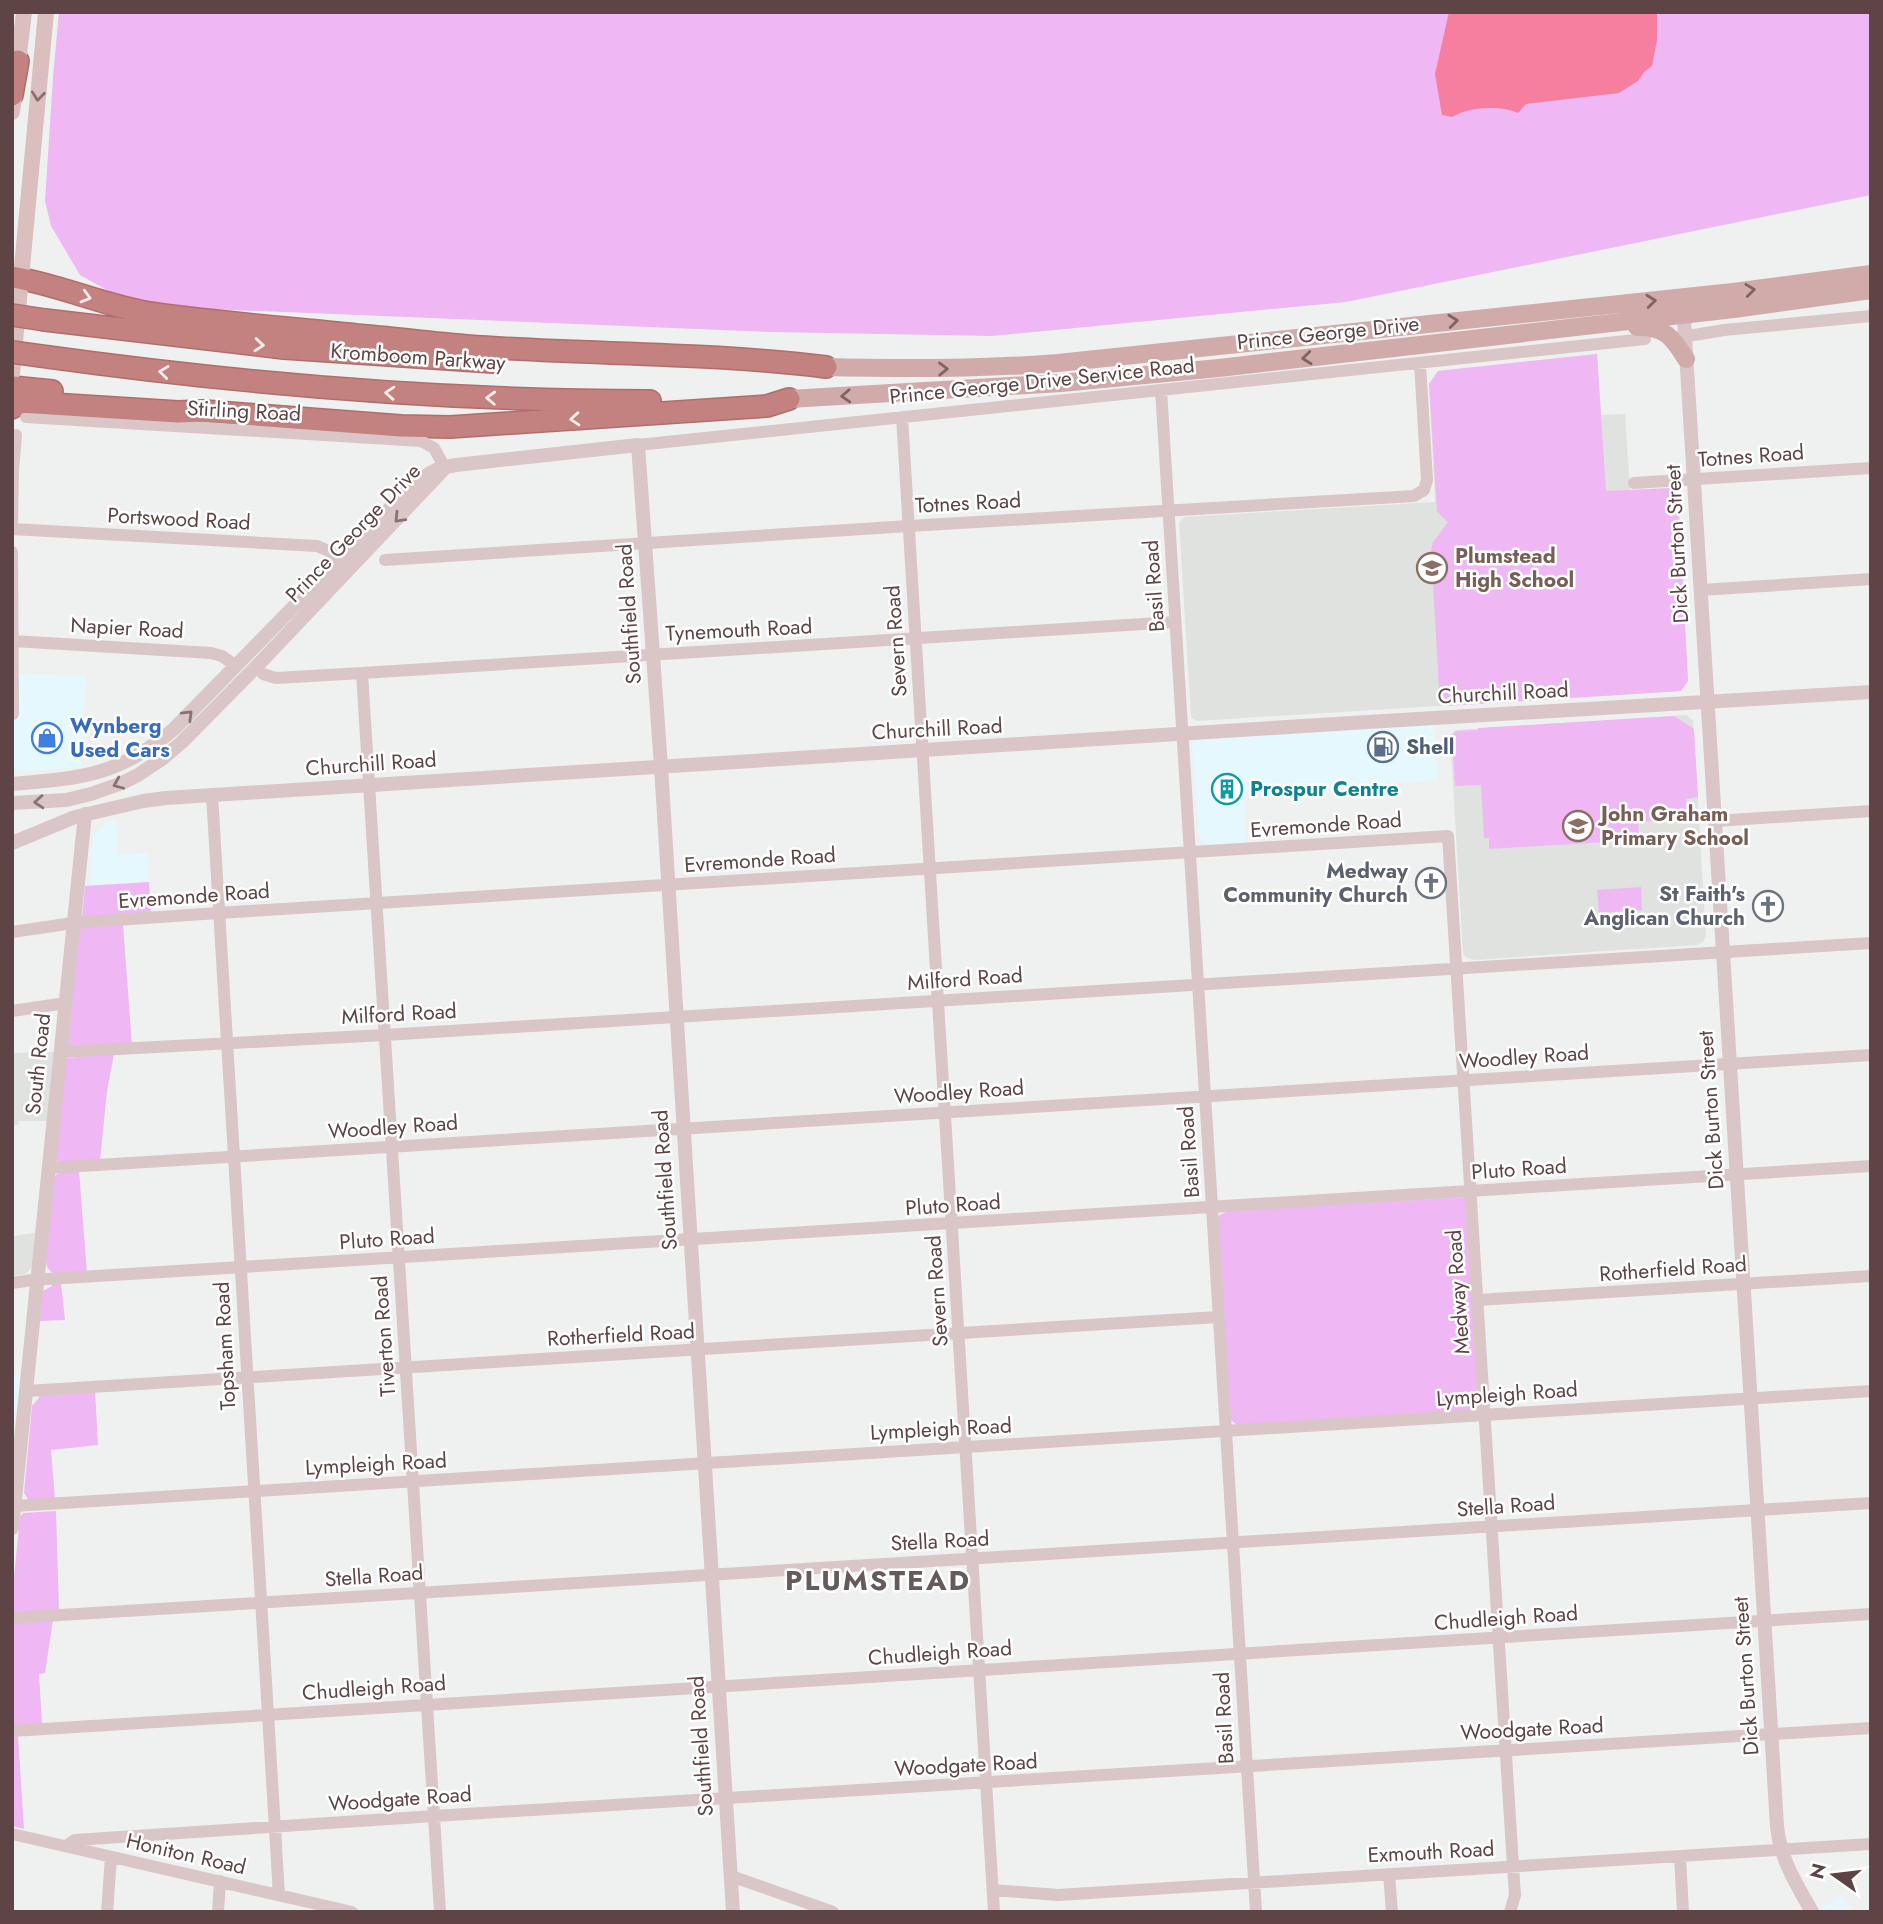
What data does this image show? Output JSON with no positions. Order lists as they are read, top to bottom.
{
  "streets": {
    "highway": ["Kromboom Parkway"],
    "main road": ["Prince George Drive"],
    "street": [
      "Prince George Drive Service Road",
      "Stirling Road",
      "Totnes Road",
      "Portswood Road",
      "Dick Burton Street",
      "Basil Road",
      "Southfield Road",
      "Napier Road",
      "Tynemouth Road",
      "Severn Road",
      "Churchill Road",
      "Evremonde Road",
      "Milford Road",
      "Woodley Road",
      "South Road",
      "Pluto Road",
      "Rotherfield Road",
      "Medway Road",
      "Tiverton Road",
      "Topsham Road",
      "Lympleigh Road",
      "Stella Road",
      "Chudleigh Road",
      "Woodgate Road",
      "Exmouth Road",
      "Honiton Road"
    ]
  },
  "crossings": [
    ["Prince George Drive", "Kromboom Parkway"],
    ["Prince George Drive", "Prince George Drive Service Road"],
    ["Prince George Drive", "Stirling Road"],
    ["Prince George Drive", "Portswood Road"],
    ["Prince George Drive", "Napier Road"],
    ["Prince George Drive Service Road", "Stirling Road"],
    ["Prince George Drive Service Road", "Totnes Road"],
    ["Prince George Drive Service Road", "Basil Road"],
    ["Prince George Drive Service Road", "Southfield Road"],
    ["Prince George Drive Service Road", "Severn Road"],
    ["Totnes Road", "Dick Burton Street"],
    ["Totnes Road", "Basil Road"],
    ["Totnes Road", "Southfield Road"],
    ["Totnes Road", "Severn Road"],
    ["Dick Burton Street", "Churchill Road"],
    ["Dick Burton Street", "Milford Road"],
    ["Dick Burton Street", "Woodley Road"],
    ["Dick Burton Street", "Pluto Road"],
    ["Dick Burton Street", "Rotherfield Road"],
    ["Dick Burton Street", "Lympleigh Road"],
    ["Dick Burton Street", "Stella Road"],
    ["Dick Burton Street", "Chudleigh Road"],
    ["Dick Burton Street", "Woodgate Road"],
    ["Dick Burton Street", "Exmouth Road"],
    ["Basil Road", "Tynemouth Road"],
    ["Basil Road", "Churchill Road"],
    ["Basil Road", "Evremonde Road"],
    ["Basil Road", "Milford Road"],
    ["Basil Road", "Woodley Road"],
    ["Basil Road", "Pluto Road"],
    ["Basil Road", "Rotherfield Road"],
    ["Basil Road", "Lympleigh Road"],
    ["Basil Road", "Stella Road"],
    ["Basil Road", "Chudleigh Road"],
    ["Basil Road", "Woodgate Road"],
    ["Basil Road", "Exmouth Road"],
    ["Southfield Road", "Tynemouth Road"],
    ["Southfield Road", "Churchill Road"],
    ["Southfield Road", "Evremonde Road"],
    ["Southfield Road", "Milford Road"],
    ["Southfield Road", "Woodley Road"],
    ["Southfield Road", "Pluto Road"],
    ["Southfield Road", "Rotherfield Road"],
    ["Southfield Road", "Lympleigh Road"],
    ["Southfield Road", "Stella Road"],
    ["Southfield Road", "Chudleigh Road"],
    ["Southfield Road", "Woodgate Road"],
    ["Tynemouth Road", "Severn Road"],
    ["Tynemouth Road", "Tiverton Road"],
    ["Severn Road", "Churchill Road"],
    ["Severn Road", "Evremonde Road"],
    ["Severn Road", "Milford Road"],
    ["Severn Road", "Woodley Road"],
    ["Severn Road", "Pluto Road"],
    ["Severn Road", "Rotherfield Road"],
    ["Severn Road", "Lympleigh Road"],
    ["Severn Road", "Stella Road"],
    ["Severn Road", "Chudleigh Road"],
    ["Severn Road", "Woodgate Road"],
    ["Severn Road", "Exmouth Road"],
    ["Churchill Road", "South Road"],
    ["Churchill Road", "Tiverton Road"],
    ["Churchill Road", "Topsham Road"],
    ["Evremonde Road", "South Road"],
    ["Evremonde Road", "Medway Road"],
    ["Evremonde Road", "Tiverton Road"],
    ["Evremonde Road", "Topsham Road"],
    ["Milford Road", "South Road"],
    ["Milford Road", "Medway Road"],
    ["Milford Road", "Tiverton Road"],
    ["Milford Road", "Topsham Road"],
    ["Woodley Road", "South Road"],
    ["Woodley Road", "Medway Road"],
    ["Woodley Road", "Tiverton Road"],
    ["Woodley Road", "Topsham Road"],
    ["South Road", "Pluto Road"],
    ["South Road", "Rotherfield Road"],
    ["South Road", "Lympleigh Road"],
    ["Pluto Road", "Medway Road"],
    ["Pluto Road", "Tiverton Road"],
    ["Pluto Road", "Topsham Road"],
    ["Rotherfield Road", "Medway Road"],
    ["Rotherfield Road", "Tiverton Road"],
    ["Rotherfield Road", "Topsham Road"],
    ["Medway Road", "Lympleigh Road"],
    ["Medway Road", "Stella Road"],
    ["Medway Road", "Chudleigh Road"],
    ["Medway Road", "Woodgate Road"],
    ["Medway Road", "Exmouth Road"],
    ["Tiverton Road", "Lympleigh Road"],
    ["Tiverton Road", "Stella Road"],
    ["Tiverton Road", "Chudleigh Road"],
    ["Tiverton Road", "Woodgate Road"],
    ["Topsham Road", "Lympleigh Road"],
    ["Topsham Road", "Stella Road"],
    ["Topsham Road", "Chudleigh Road"],
    ["Topsham Road", "Woodgate Road"],
    ["Topsham Road", "Honiton Road"],
    ["Woodgate Road", "Honiton Road"]
  ],
  "districts": ["PLUMSTEAD"],
  "places": {
    "school or university": ["Plumstead High School", "John Graham Primary School"],
    "shop": ["Wynberg Used Cars"],
    "fuel station": ["Shell"],
    "building": ["Prospur Centre"],
    "church": ["Medway Community Church", "St Faith's Anglican Church"]
  },
  "north": "left"
}
